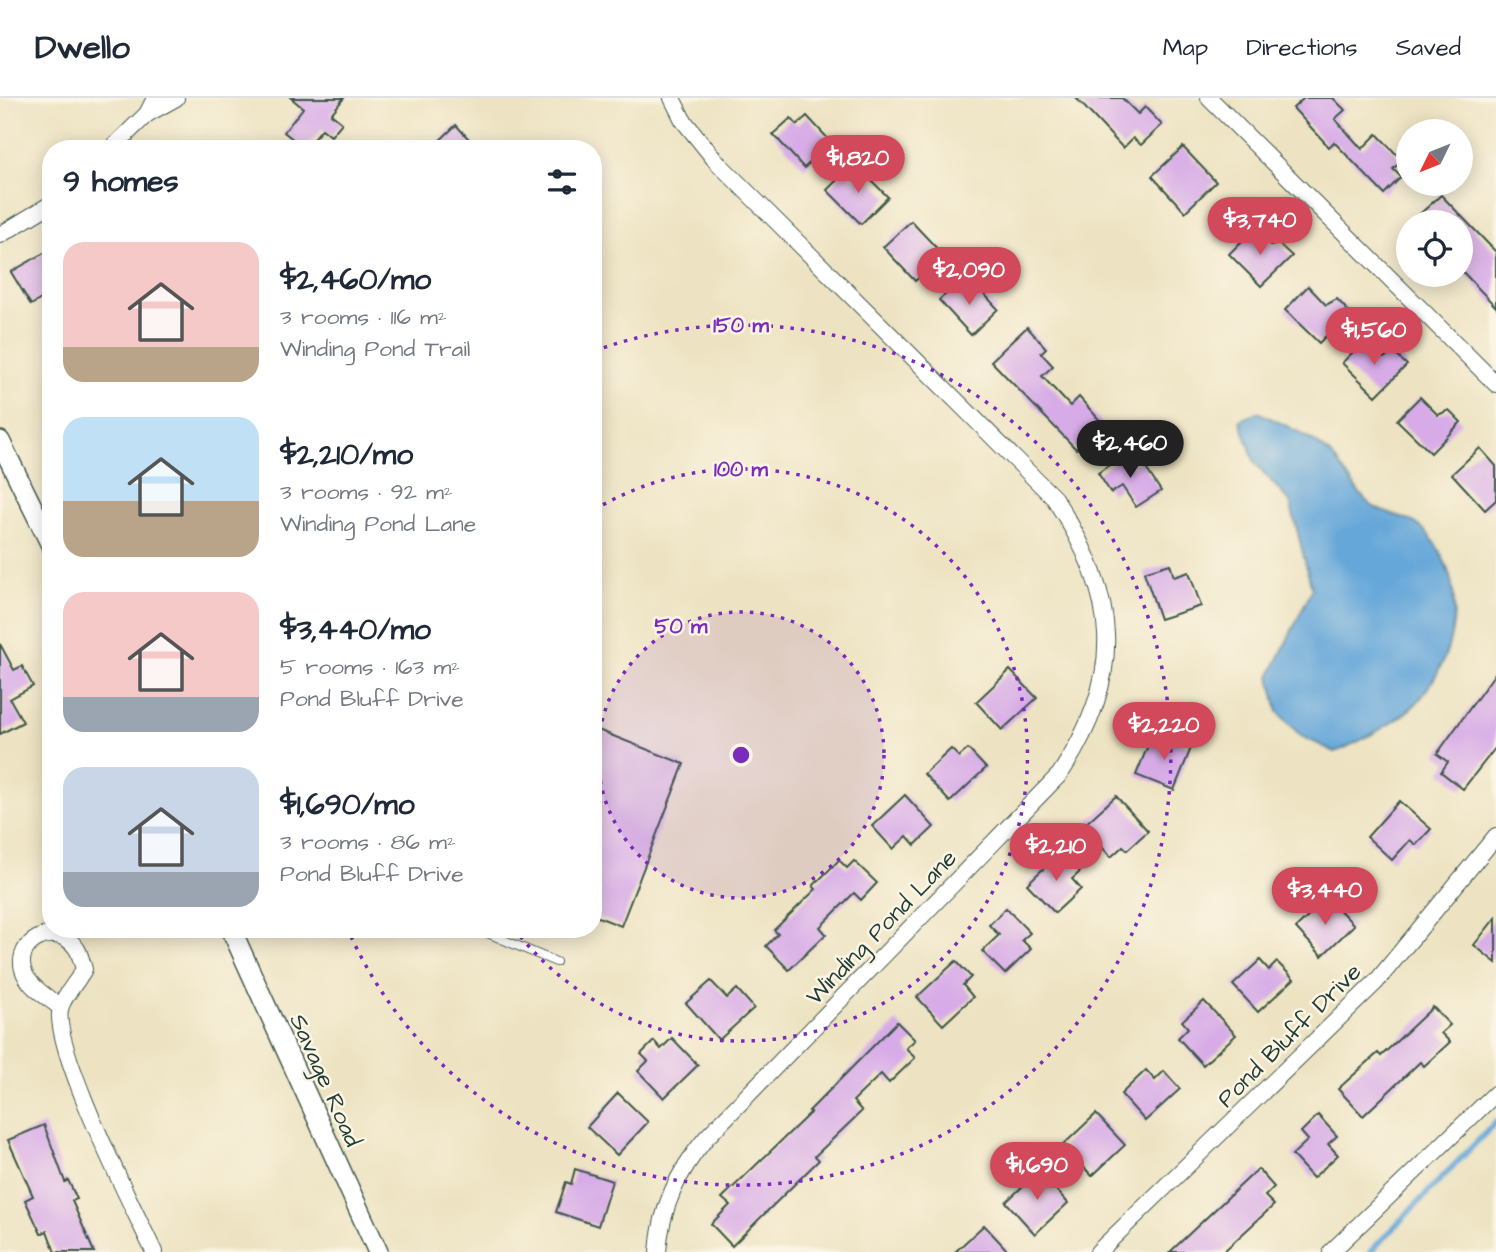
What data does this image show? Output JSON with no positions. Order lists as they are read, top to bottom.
{
  "streets": {
    "street": ["Winding Pond Lane", "Pond Bluff Drive", "Savage Road"]
  },
  "north": "bottom left",
  "page": {
    "header": "Dwello",
    "nav": ["Map", "Directions", "Saved"],
    "price": [
      "$1,820",
      "$3,740",
      "$2,090",
      "$1,560",
      "$2,460",
      "$2,220",
      "$2,210",
      "$3,440",
      "$1,690"
    ],
    "heading": "9 homes",
    "list": [
      {
        "name": "$2,460/mo",
        "note": "3 rooms · 116 m² · Winding Pond Trail"
      },
      {
        "name": "$2,210/mo",
        "note": "3 rooms · 92 m² · Winding Pond Lane"
      },
      {
        "name": "$3,440/mo",
        "note": "5 rooms · 163 m² · Pond Bluff Drive"
      },
      {
        "name": "$1,690/mo",
        "note": "3 rooms · 86 m² · Pond Bluff Drive"
      }
    ]
  },
  "rings": ["150 m", "100 m", "50 m"]
}
